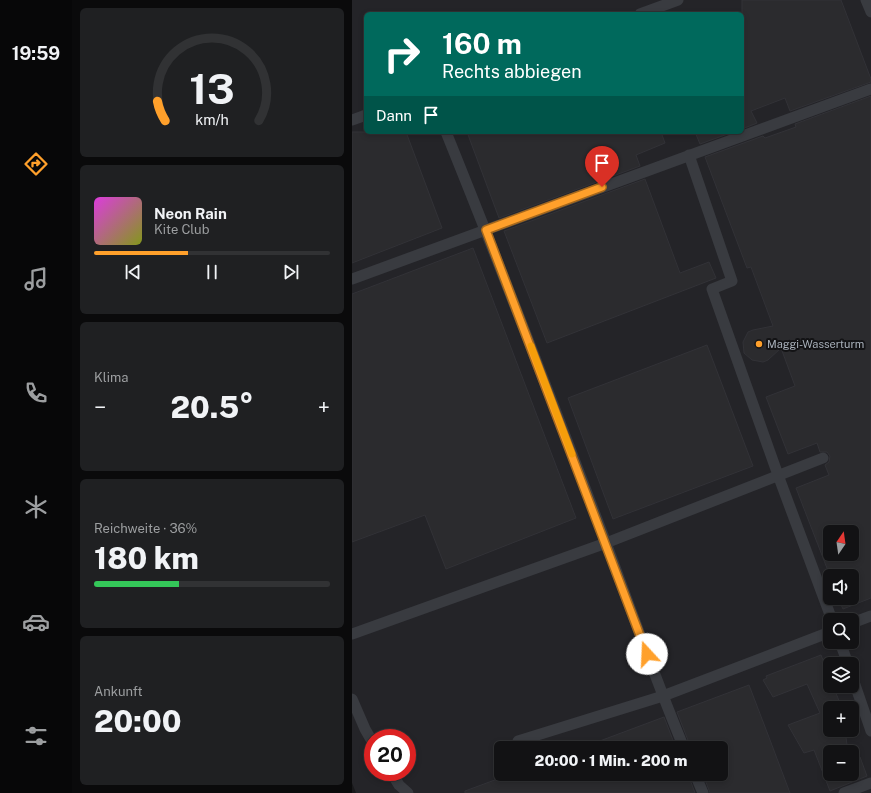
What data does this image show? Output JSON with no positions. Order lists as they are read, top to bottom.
{
  "places": ["Maggi-Wasserturm"],
  "north": "top",
  "page": {
    "tabs": "19:59",
    "turn": ["160 m", "Rechts abbiegen"],
    "then": "Dann",
    "song": ["Neon Rain", "Kite Club"],
    "tile": [
      "Klima",
      ["Reichweite · 36%", "180 km"],
      ["Ankunft", "20:00"]
    ],
    "heat": ["−", "20.5°", "+"],
    "map_buttons": ["+", "−"],
    "limit": "20",
    "trip": "20:00 · 1 Min. · 200 m",
    "gauge": ["13", "km/h"]
  }
}
